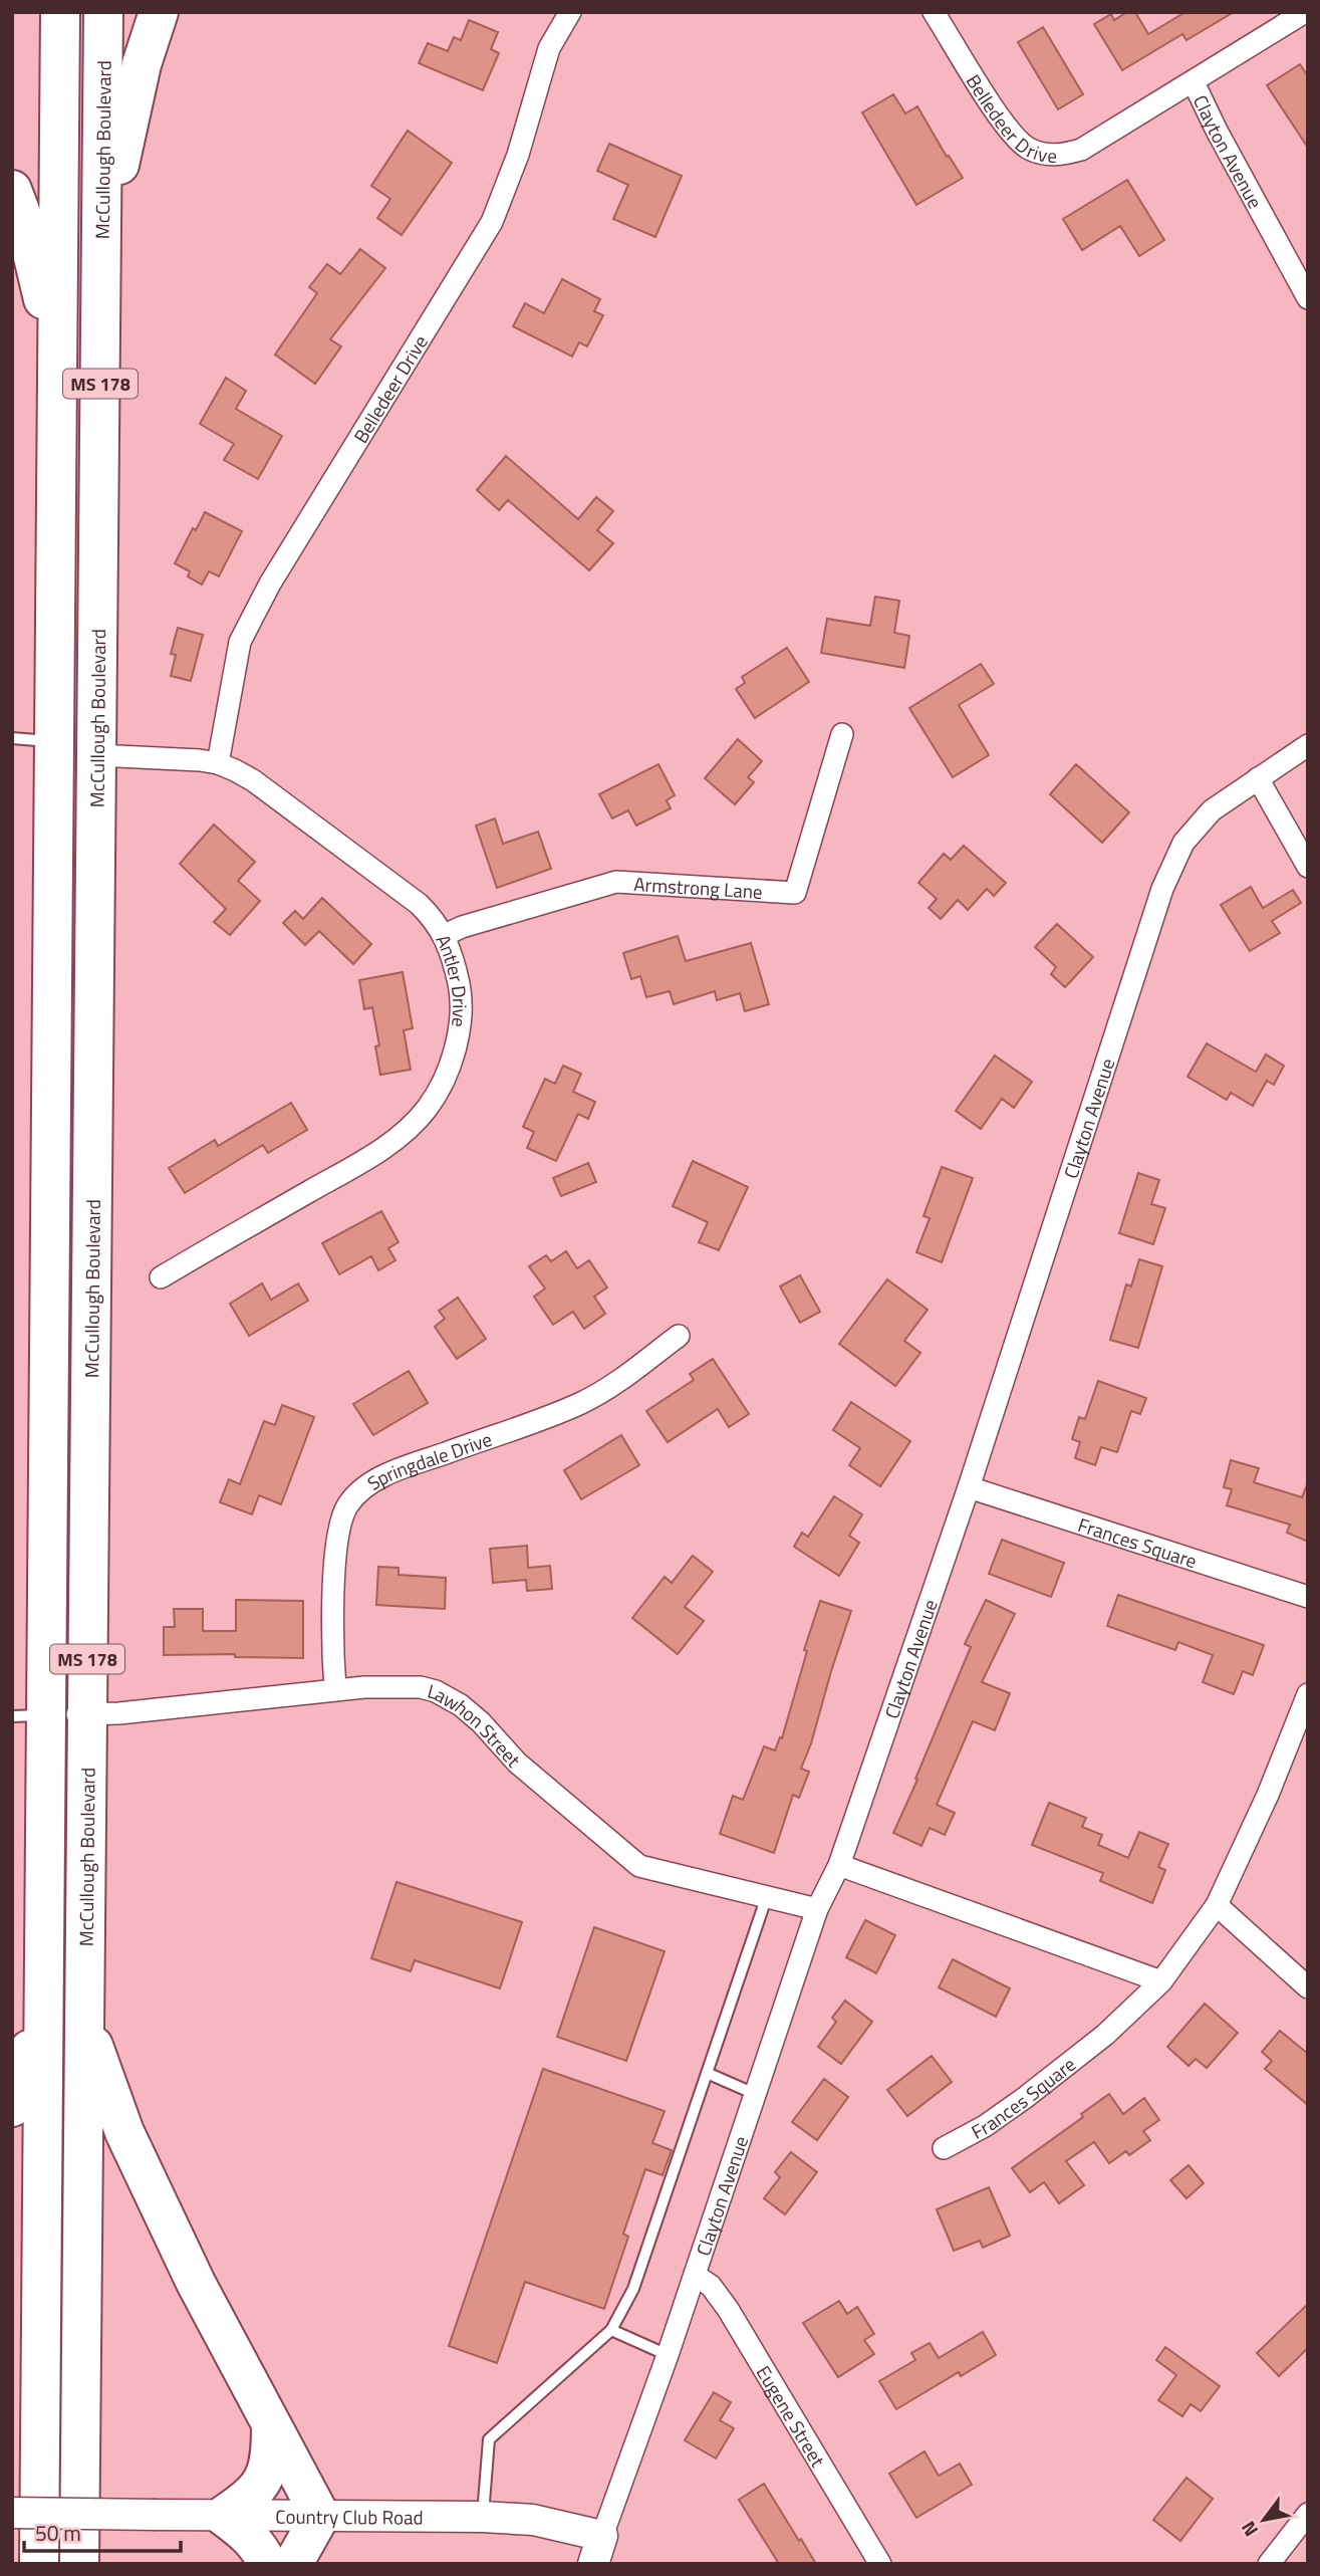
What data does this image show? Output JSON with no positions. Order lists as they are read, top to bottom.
{
  "streets": {
    "highway": ["McCullough Boulevard", "MS 178"],
    "street": [
      "Belledeer Drive",
      "Clayton Avenue",
      "Armstrong Lane",
      "Antler Drive",
      "Springdale Drive",
      "Frances Square",
      "Lawhon Street",
      "Eugene Street",
      "Country Club Road"
    ]
  },
  "crossings": [
    ["Belledeer Drive", "Clayton Avenue"],
    ["Belledeer Drive", "Antler Drive"],
    ["McCullough Boulevard", "Antler Drive"],
    ["McCullough Boulevard", "Lawhon Street"],
    ["Clayton Avenue", "Frances Square"],
    ["Clayton Avenue", "Lawhon Street"],
    ["Clayton Avenue", "Eugene Street"],
    ["Clayton Avenue", "Country Club Road"],
    ["Armstrong Lane", "Antler Drive"],
    ["Springdale Drive", "Lawhon Street"]
  ],
  "scale_bar": "50 m",
  "north": "bottom left"
}
